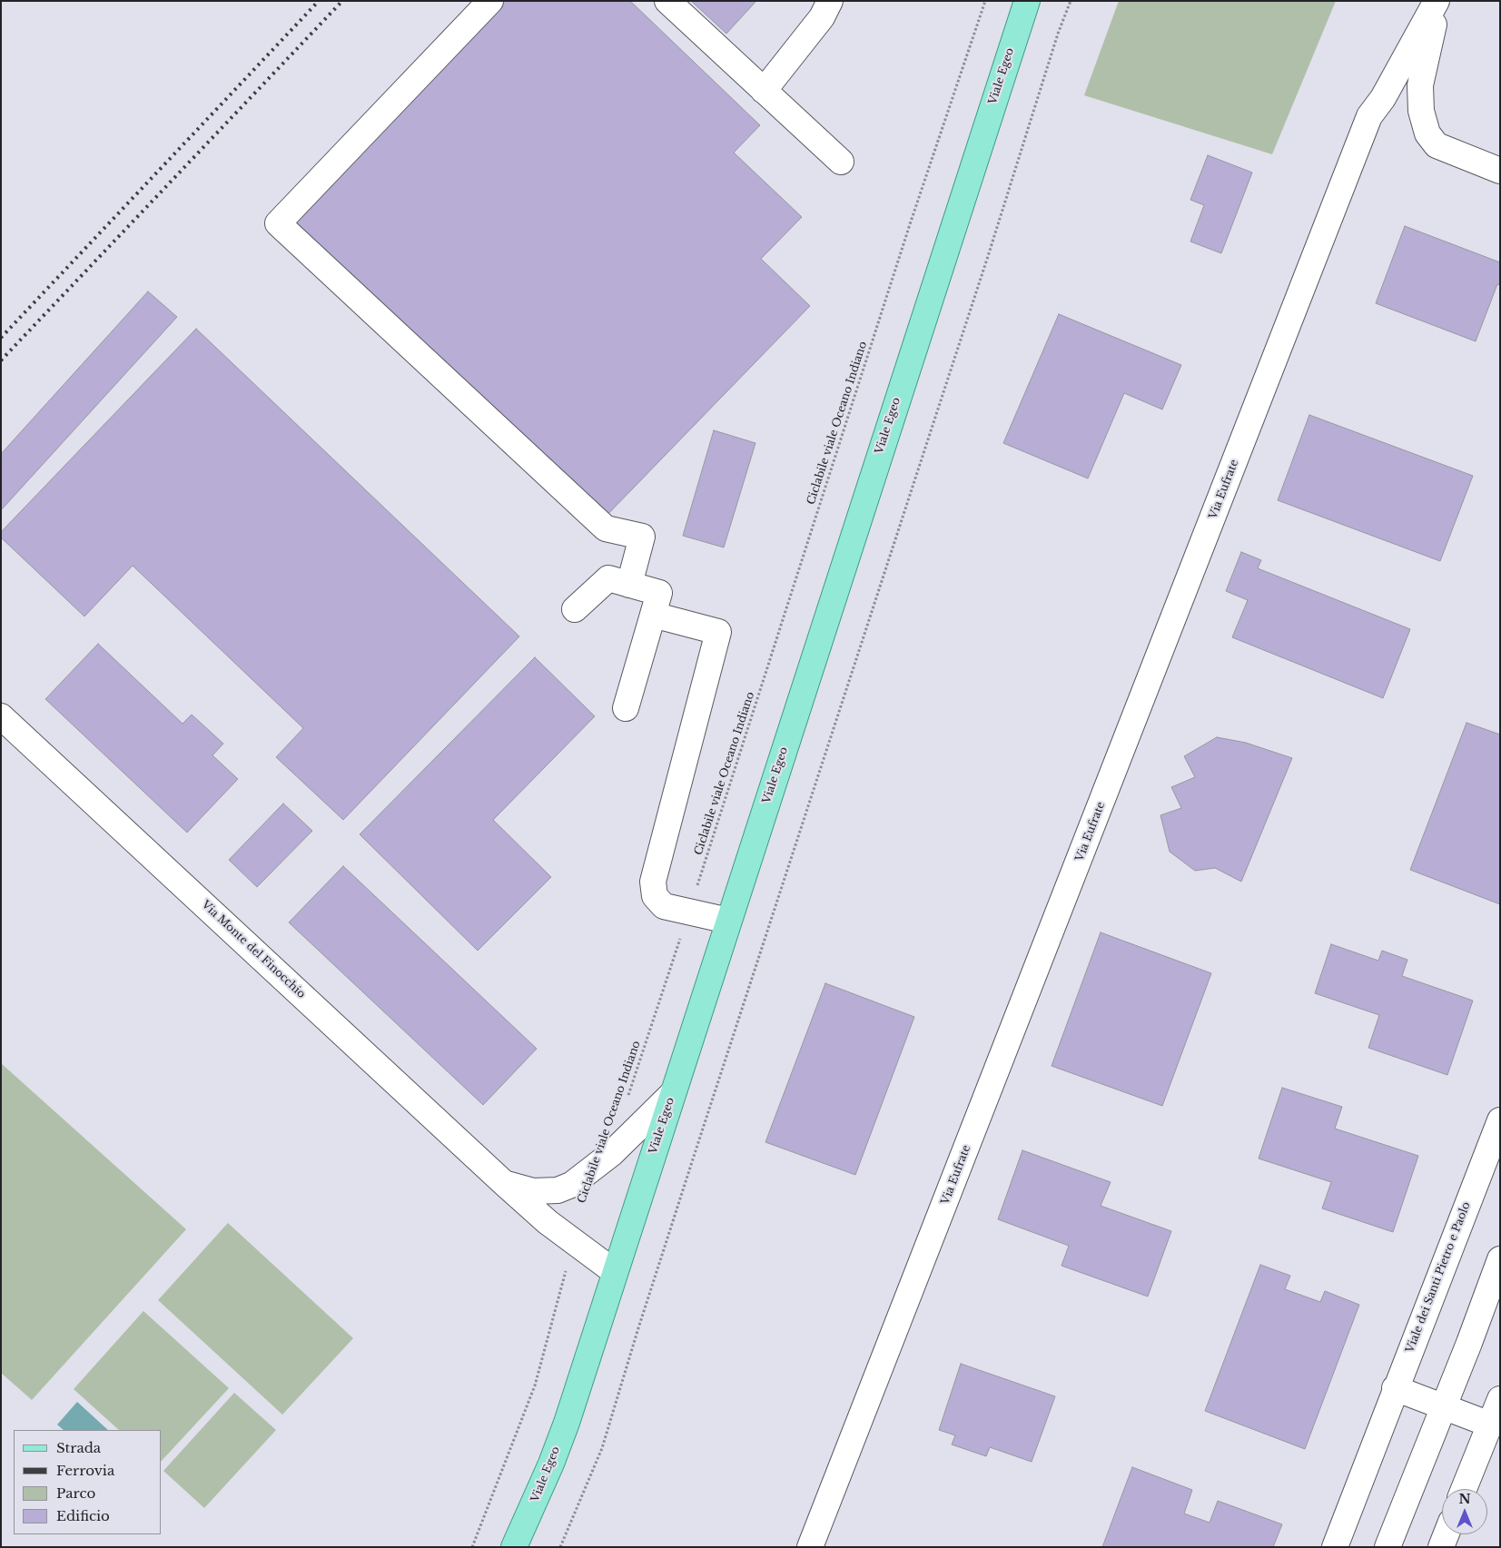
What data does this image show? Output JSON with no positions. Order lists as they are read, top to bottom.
{
  "streets": {
    "main road": ["Viale Egeo"],
    "street": ["Via Eufrate", "Via Monte del Finocchio", "Viale dei Santi Pietro e Paolo"],
    "path": ["Ciclabile viale Oceano Indiano"]
  },
  "crossings": [
    ["Viale Egeo", "Via Monte del Finocchio"]
  ],
  "legend": [
    "Strada",
    "Ferrovia",
    "Parco",
    "Edificio"
  ],
  "north": "top"
}
